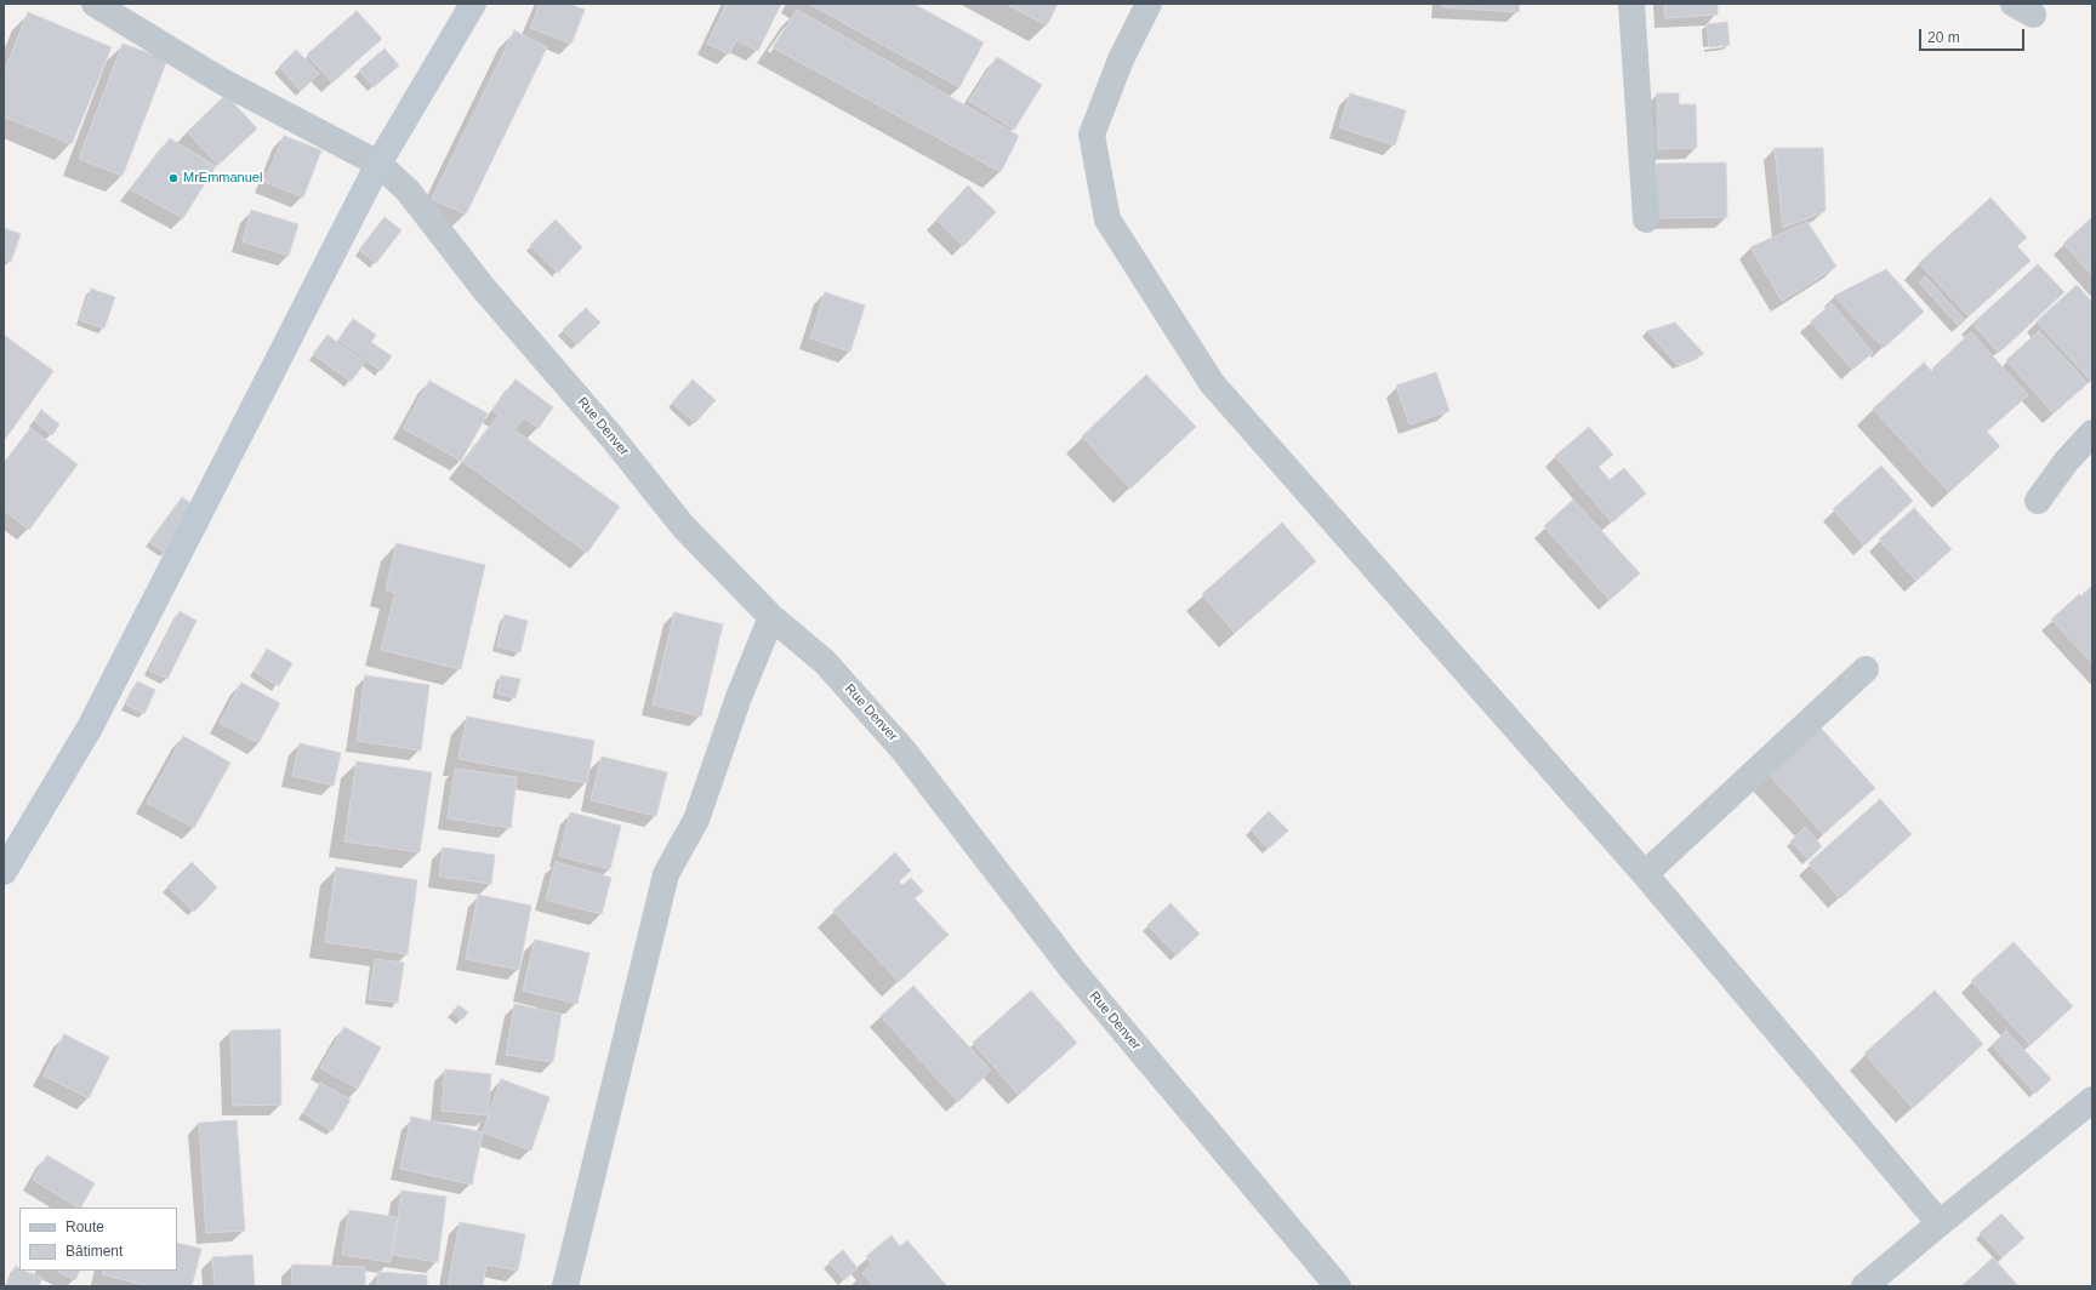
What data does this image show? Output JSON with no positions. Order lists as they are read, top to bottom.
{
  "streets": {
    "street": ["Rue Denver"]
  },
  "places": ["MrEmmanuel"],
  "legend": ["Route", "Bâtiment"],
  "scale_bar": "20 m"
}
